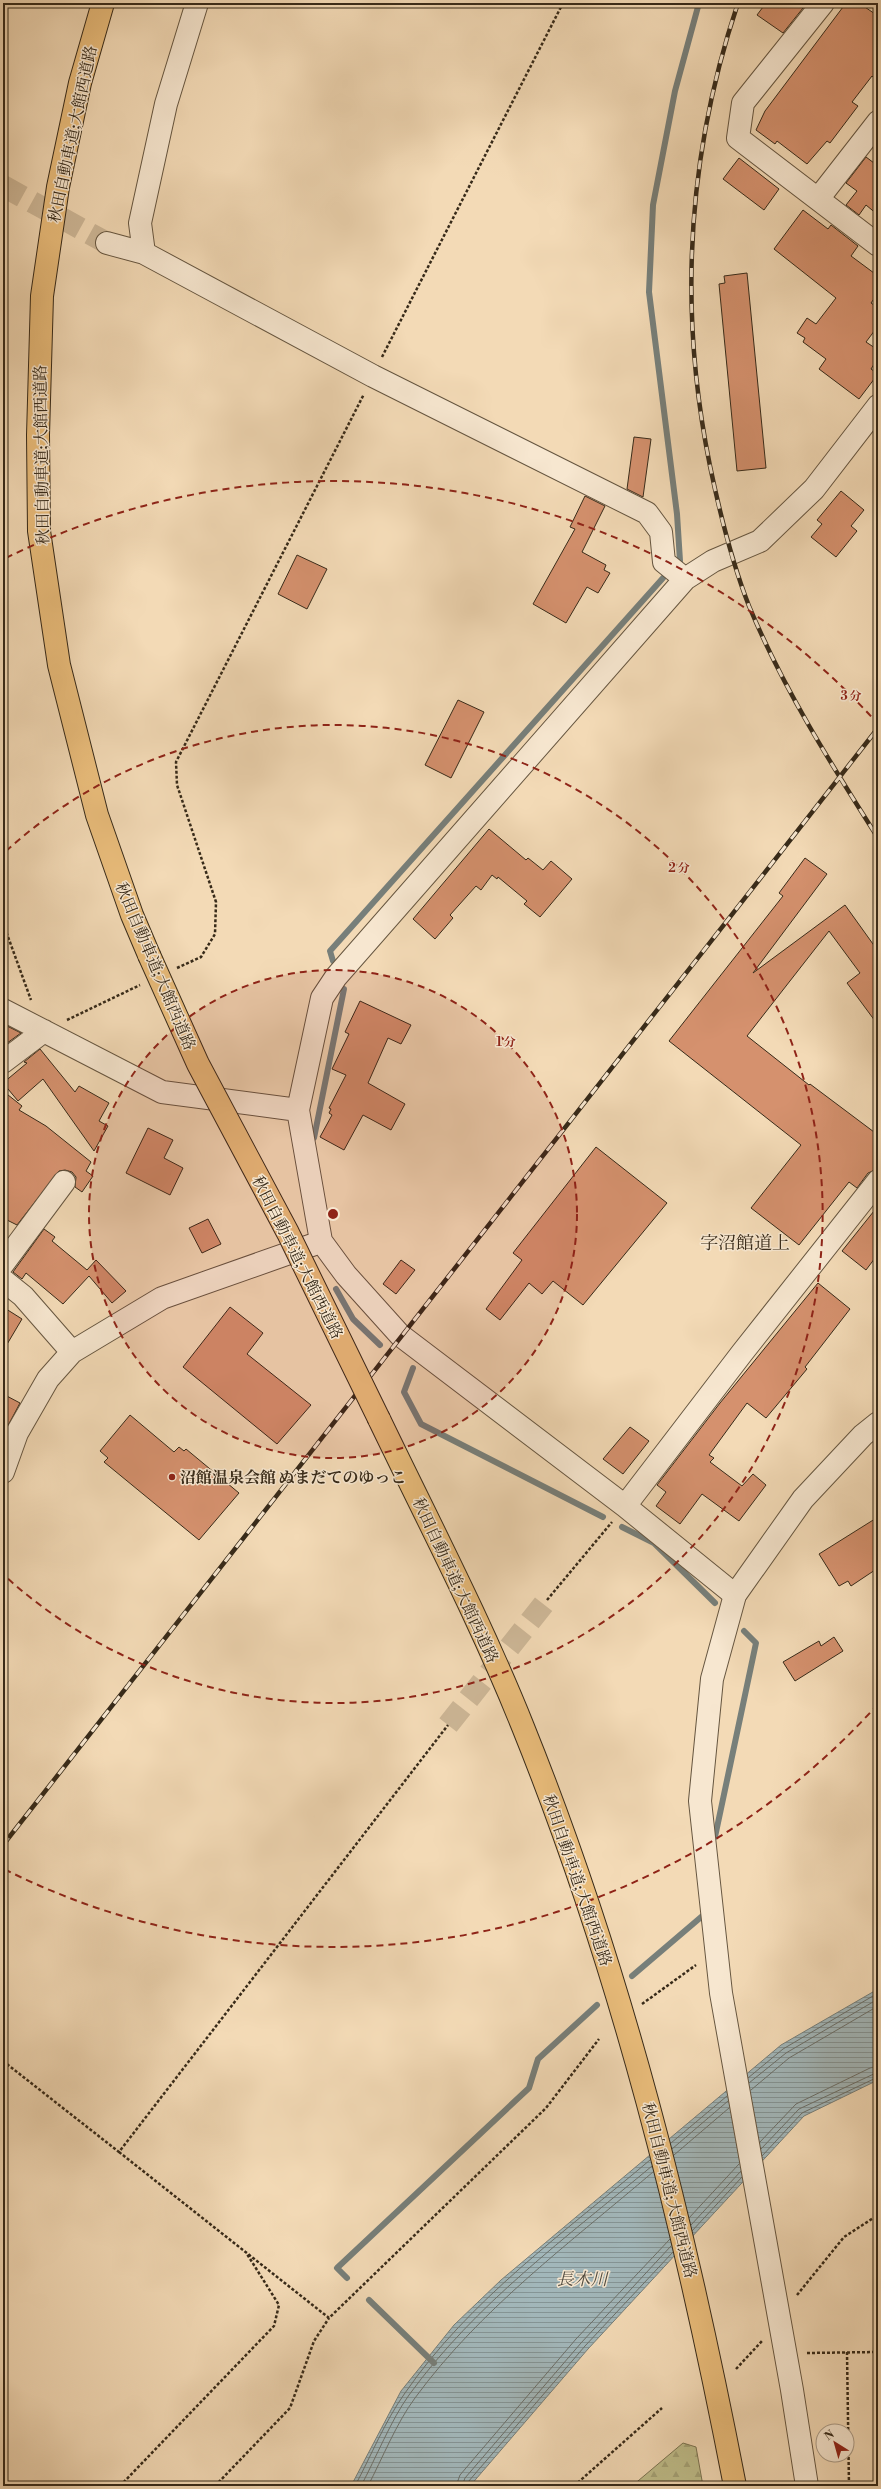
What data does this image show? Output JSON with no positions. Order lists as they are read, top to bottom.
{
  "streets": {
    "highway": ["秋田自動車道;大館西道路"]
  },
  "districts": ["字沼館道上"],
  "water": ["長木川"],
  "places": ["沼館温泉会館 ぬまだてのゆっこ"],
  "north": "top left",
  "rings": ["3 分", "2 分", "1 分"]
}
